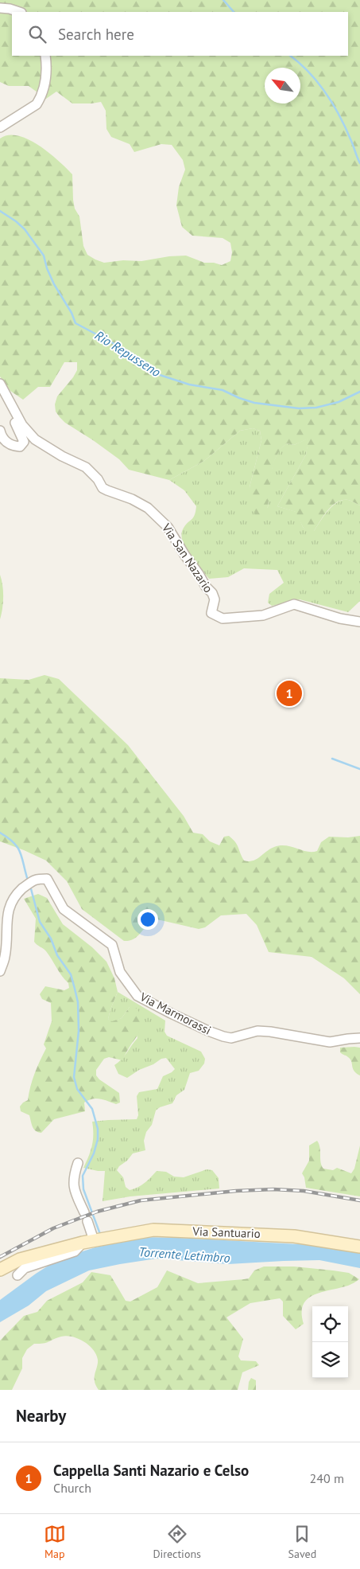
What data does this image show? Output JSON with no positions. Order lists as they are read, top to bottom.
{
  "streets": {
    "main road": ["Via Santuario"],
    "street": ["Via San Nazario", "Via Marmorassi"]
  },
  "water": ["Rio Repusseno", "Torrente Letimbro"],
  "north": "top left",
  "page": {
    "search": "Search here",
    "pins": "1",
    "heading": "Nearby",
    "list": [
      {
        "mark": "1",
        "name": "Cappella Santi Nazario e Celso",
        "note": "Church",
        "value": "240 m"
      }
    ],
    "nav": ["Map", "Directions", "Saved"]
  }
}
